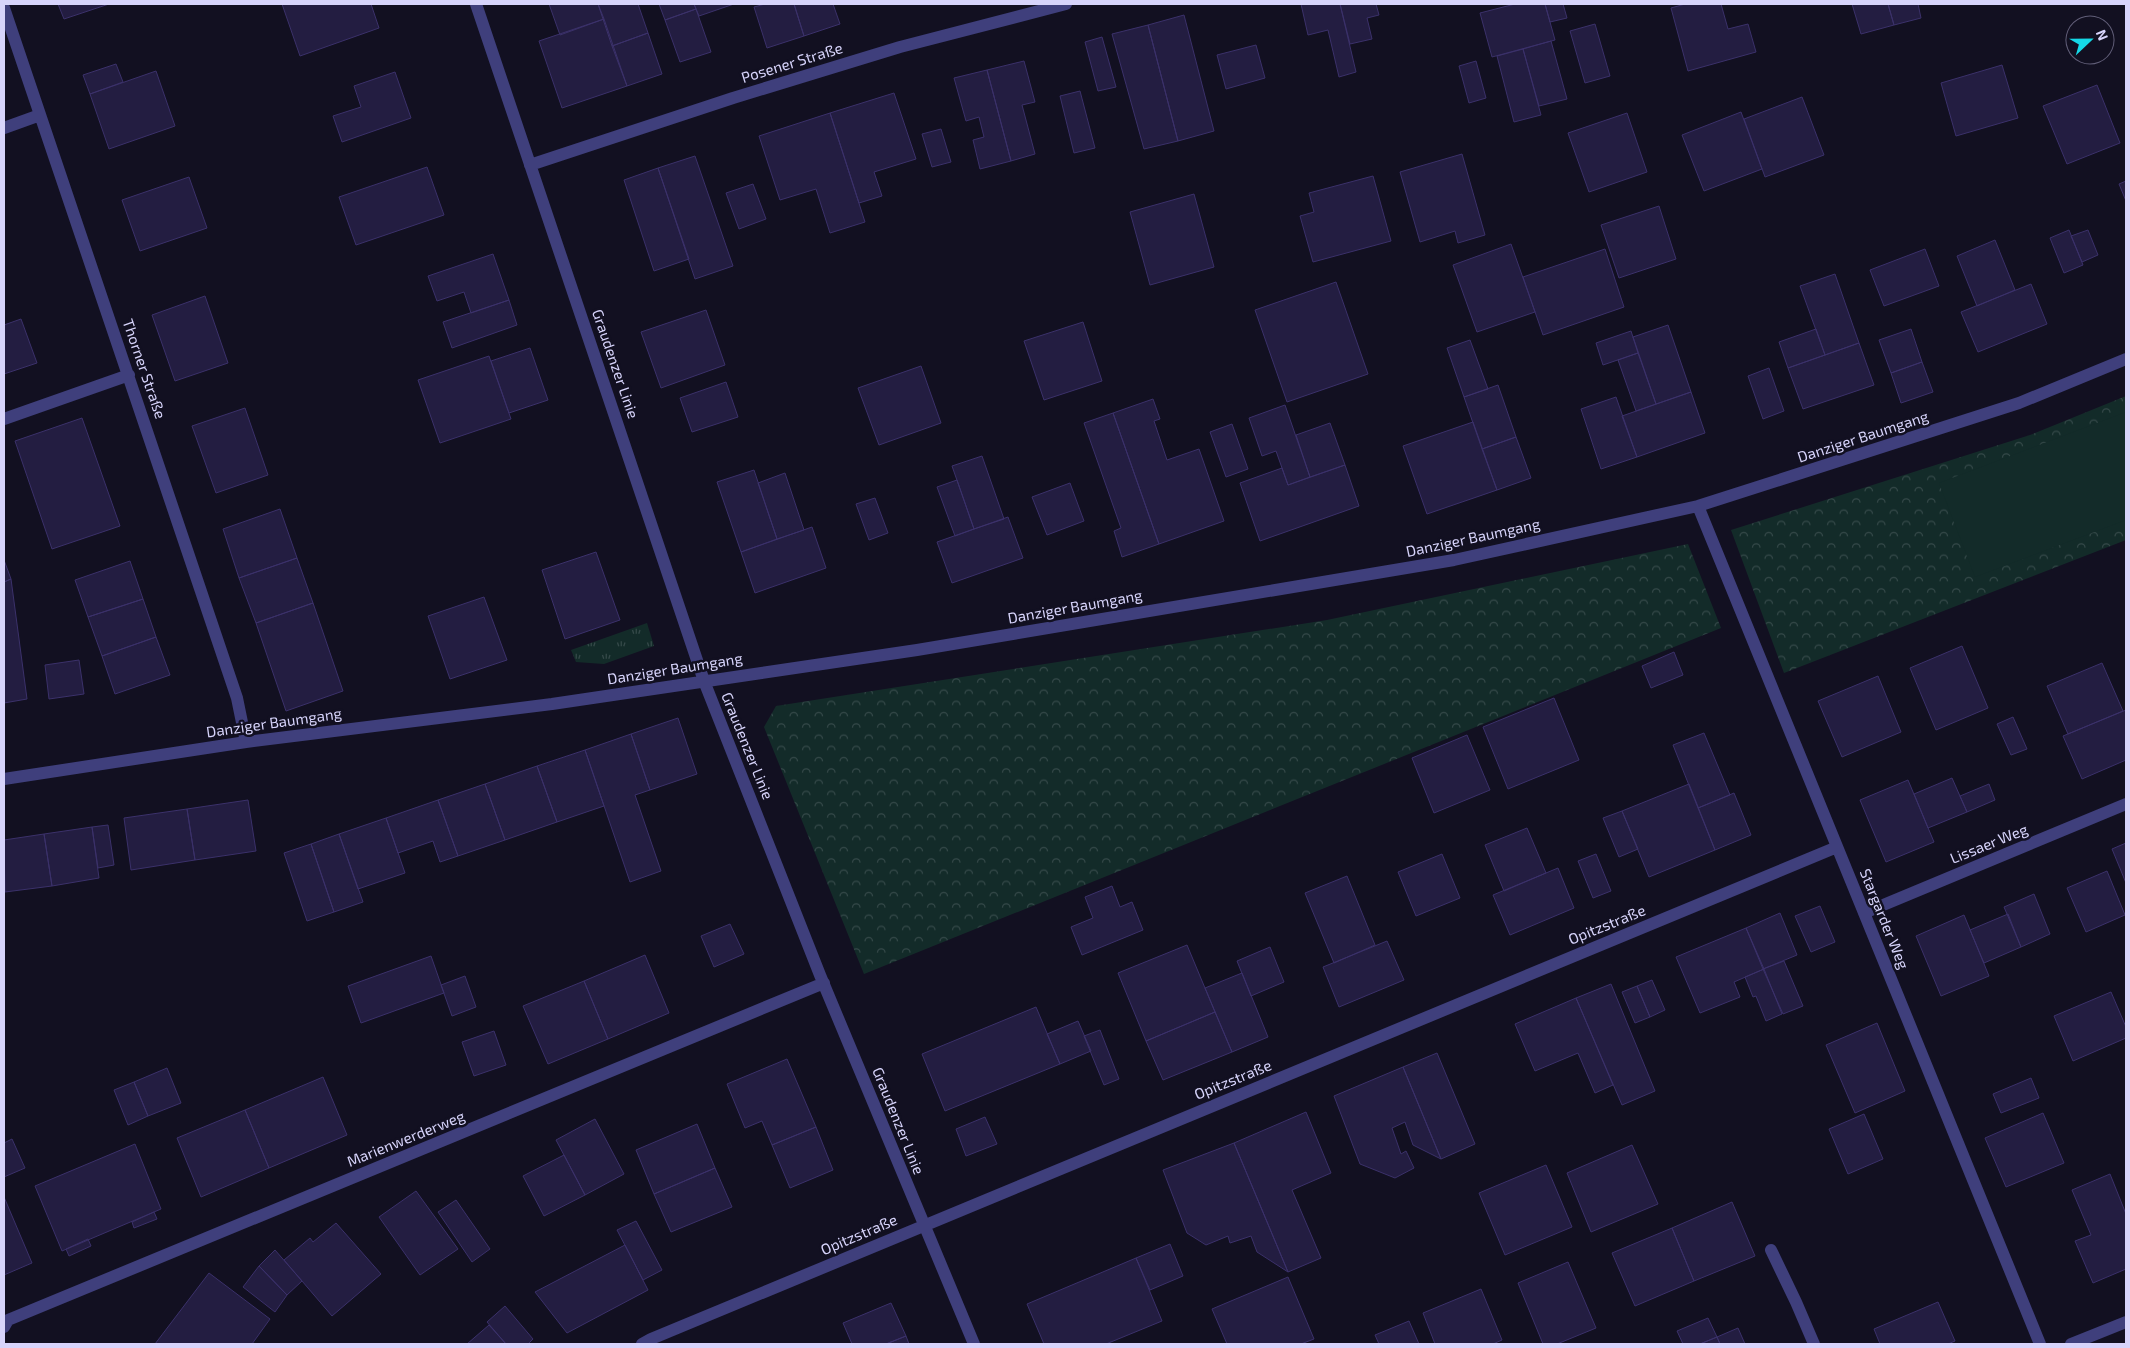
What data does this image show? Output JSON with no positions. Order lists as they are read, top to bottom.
{
  "streets": {
    "street": [
      "Posener Straße",
      "Graudenzer Linie",
      "Thorner Straße",
      "Danziger Baumgang",
      "Lissaer Weg",
      "Stargarder Weg",
      "Opitzstraße",
      "Marienwerderweg"
    ]
  },
  "crossings": [
    ["Posener Straße", "Graudenzer Linie"],
    ["Graudenzer Linie", "Danziger Baumgang"],
    ["Graudenzer Linie", "Opitzstraße"],
    ["Graudenzer Linie", "Marienwerderweg"],
    ["Thorner Straße", "Danziger Baumgang"],
    ["Danziger Baumgang", "Stargarder Weg"],
    ["Lissaer Weg", "Stargarder Weg"],
    ["Stargarder Weg", "Opitzstraße"]
  ],
  "north": "right"
}
